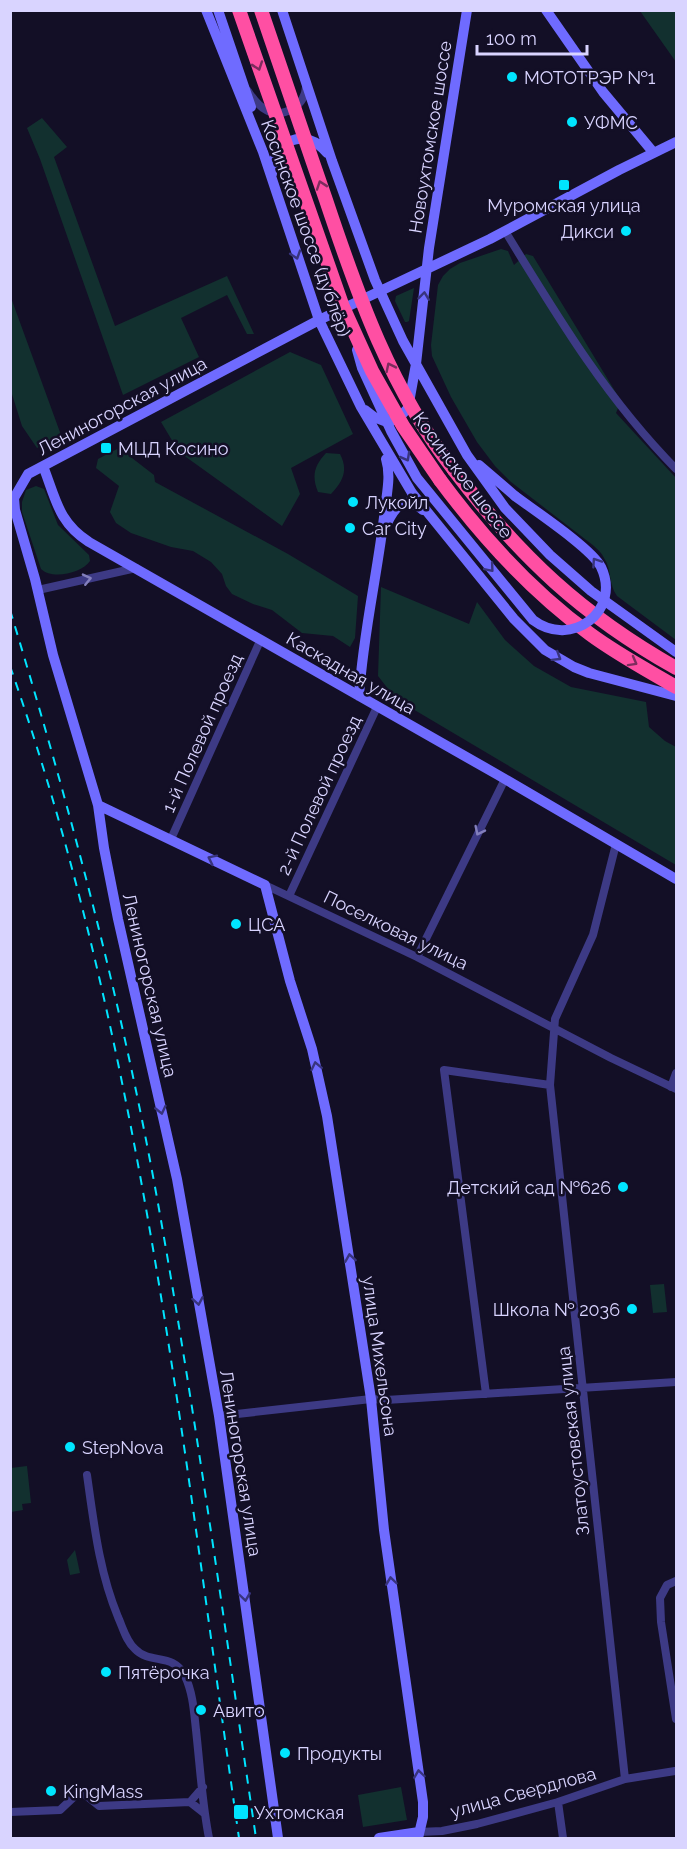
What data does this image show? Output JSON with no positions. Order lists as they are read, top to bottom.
{
  "streets": {
    "highway": ["Косинское шоссе"],
    "street": [
      "Новоухтомское шоссе",
      "Косинское шоссе (дублёр)",
      "Лениногорская улица",
      "Каскадная улица",
      "1-й Полевой проезд",
      "2-й Полевой проезд",
      "Поселковая улица",
      "улица Михельсона",
      "Златоустовская улица",
      "улица Свердлова"
    ]
  },
  "crossings": [
    ["Новоухтомское шоссе", "Косинское шоссе (дублёр)"],
    ["Новоухтомское шоссе", "Лениногорская улица"],
    ["Косинское шоссе (дублёр)", "Лениногорская улица"],
    ["Лениногорская улица", "Каскадная улица"],
    ["Лениногорская улица", "Поселковая улица"],
    ["Каскадная улица", "1-й Полевой проезд"],
    ["Каскадная улица", "2-й Полевой проезд"],
    ["Каскадная улица", "Златоустовская улица"],
    ["1-й Полевой проезд", "Поселковая улица"],
    ["2-й Полевой проезд", "Поселковая улица"],
    ["Поселковая улица", "улица Михельсона"],
    ["Поселковая улица", "Златоустовская улица"],
    ["улица Михельсона", "улица Свердлова"],
    ["Златоустовская улица", "улица Свердлова"]
  ],
  "one_way": ["Лениногорская улица", "улица Михельсона"],
  "places": {
    "other": [
      "МОТОТРЭР №1",
      "УФМС",
      "Дикси",
      "Лукойл",
      "Car City",
      "ЦСА",
      "Детский сад №626",
      "Школа № 2036",
      "StepNova",
      "Пятёрочка",
      "Авито",
      "Продукты",
      "KingMass"
    ],
    "transit": ["Муромская улица", "МЦД Косино", "Ухтомская"]
  },
  "scale_bar": "100 m"
}
